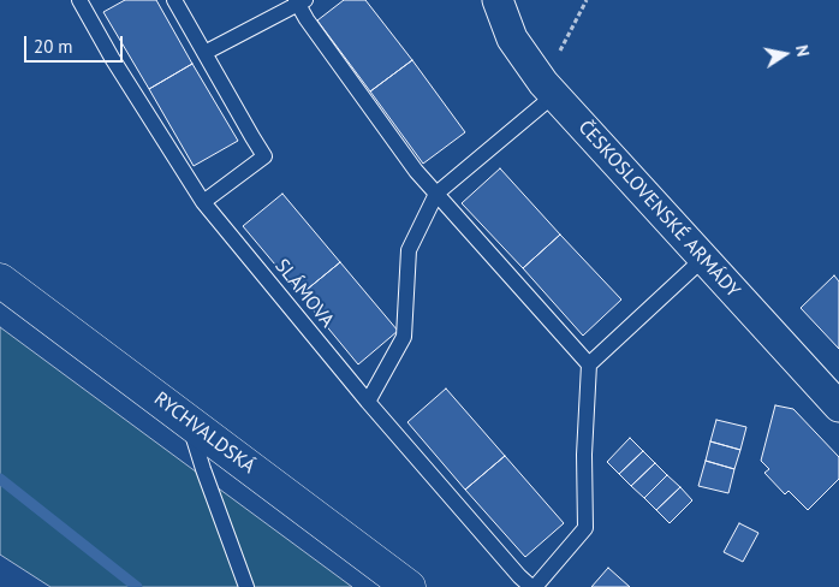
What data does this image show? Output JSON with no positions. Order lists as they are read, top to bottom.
{
  "streets": {
    "street": ["ČESKOSLOVENSKÉ ARMÁDY", "RYCHVALDSKÁ"],
    "lane": ["SLÁMOVA"]
  },
  "scale_bar": "20 m",
  "north": "right"
}
